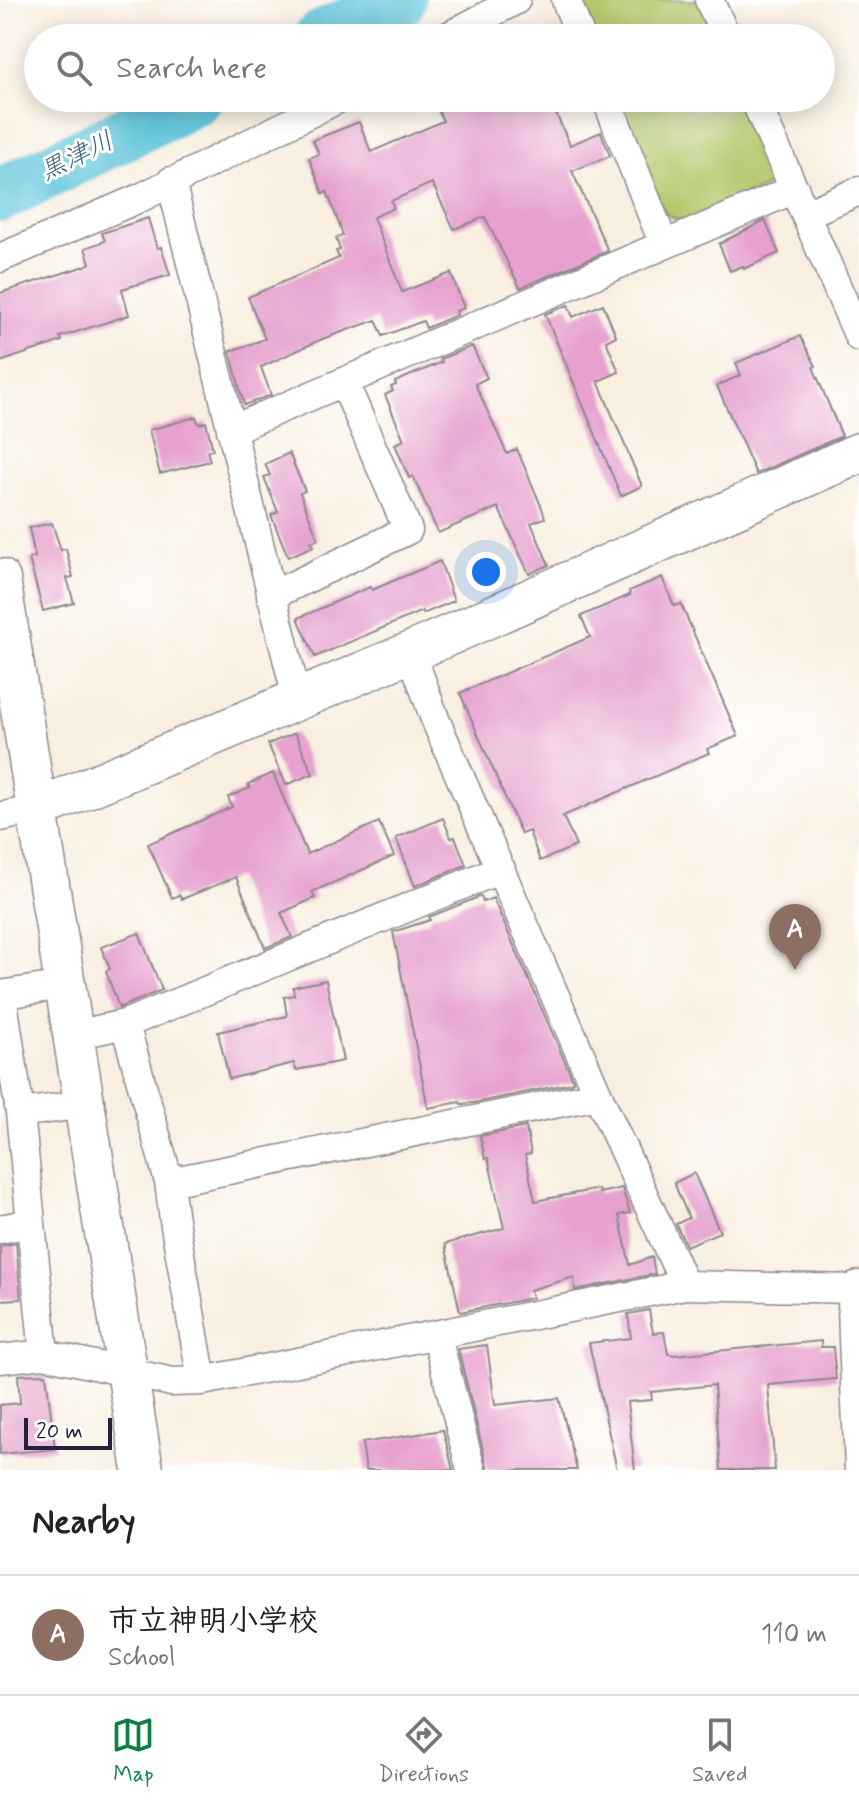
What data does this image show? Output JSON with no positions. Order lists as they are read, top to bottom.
{
  "water": ["黒津川"],
  "scale_bar": "20 m",
  "page": {
    "search": "Search here",
    "pins": "A",
    "scale": "20 m",
    "heading": "Nearby",
    "list": [
      {
        "mark": "A",
        "name": "市立神明小学校",
        "note": "School",
        "value": "110 m"
      }
    ],
    "nav": ["Map", "Directions", "Saved"]
  }
}
